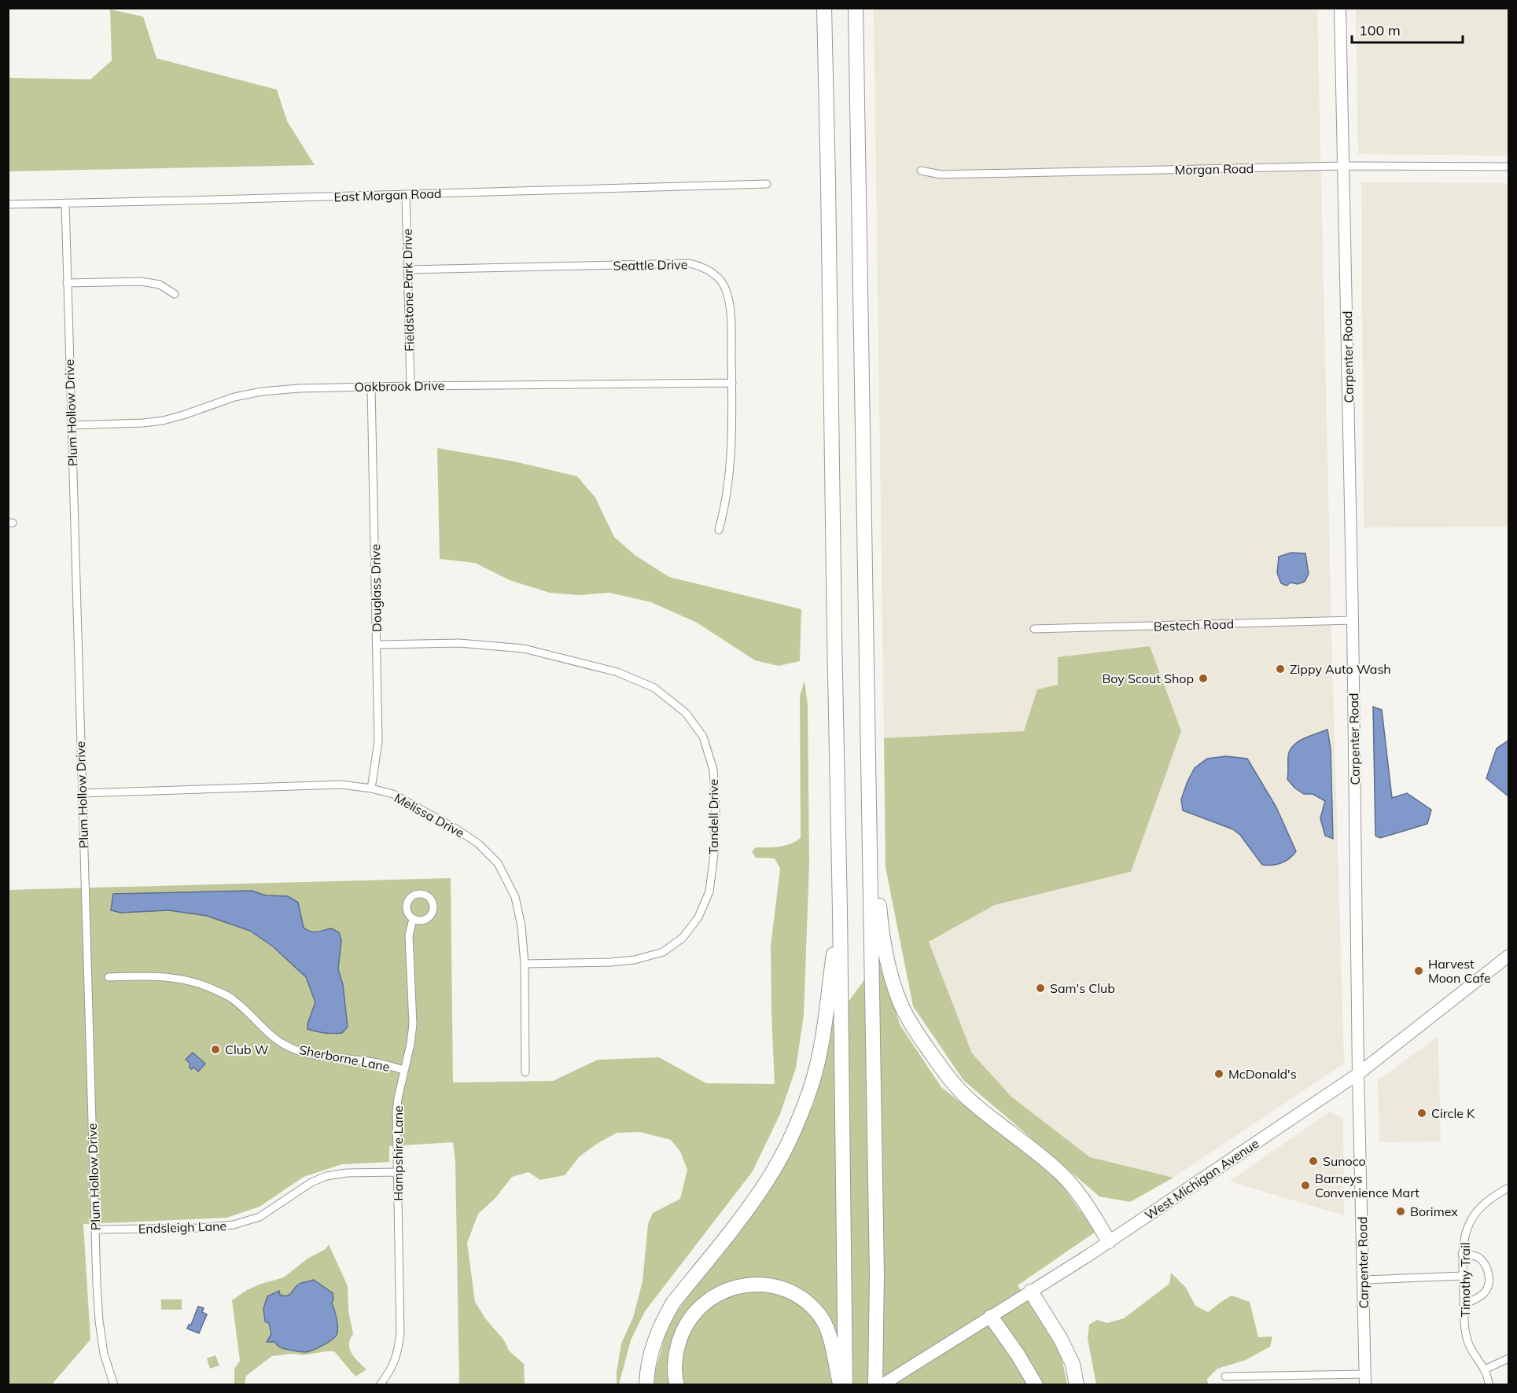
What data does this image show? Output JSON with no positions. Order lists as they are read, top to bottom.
{
  "streets": {
    "highway": ["West Michigan Avenue"],
    "main road": ["Carpenter Road"],
    "street": [
      "Morgan Road",
      "East Morgan Road",
      "Seattle Drive",
      "Fieldstone Park Drive",
      "Oakbrook Drive",
      "Plum Hollow Drive",
      "Douglass Drive",
      "Bestech Road",
      "Melissa Drive",
      "Tandell Drive",
      "Sherborne Lane",
      "Hampshire Lane",
      "Endsleigh Lane",
      "Timothy Trail"
    ]
  },
  "crossings": [
    ["Morgan Road", "Carpenter Road"],
    ["East Morgan Road", "Fieldstone Park Drive"],
    ["East Morgan Road", "Plum Hollow Drive"],
    ["Seattle Drive", "Fieldstone Park Drive"],
    ["Seattle Drive", "Oakbrook Drive"],
    ["Fieldstone Park Drive", "Oakbrook Drive"],
    ["Carpenter Road", "Bestech Road"],
    ["Carpenter Road", "West Michigan Avenue"],
    ["Oakbrook Drive", "Plum Hollow Drive"],
    ["Oakbrook Drive", "Douglass Drive"],
    ["Plum Hollow Drive", "Melissa Drive"],
    ["Plum Hollow Drive", "Endsleigh Lane"],
    ["Douglass Drive", "Melissa Drive"],
    ["Douglass Drive", "Tandell Drive"],
    ["Melissa Drive", "Tandell Drive"],
    ["Sherborne Lane", "Hampshire Lane"],
    ["Hampshire Lane", "Endsleigh Lane"]
  ],
  "places": [
    "Zippy Auto Wash",
    "Boy Scout Shop",
    "Harvest Moon Cafe",
    "Sam's Club",
    "Club W",
    "McDonald's",
    "Circle K",
    "Sunoco",
    "Barneys Convenience Mart",
    "Borimex"
  ],
  "scale_bar": "100 m"
}
